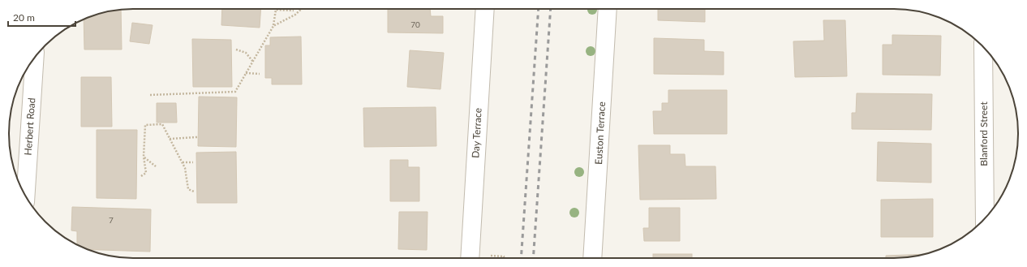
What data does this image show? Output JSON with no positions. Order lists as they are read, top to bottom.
{
  "streets": {
    "street": [
      "Herbert Road",
      "Day Terrace",
      "Euston Terrace",
      "Blanford Street"
    ]
  },
  "house_numbers": ["70", "7"],
  "scale_bar": "20 m"
}
